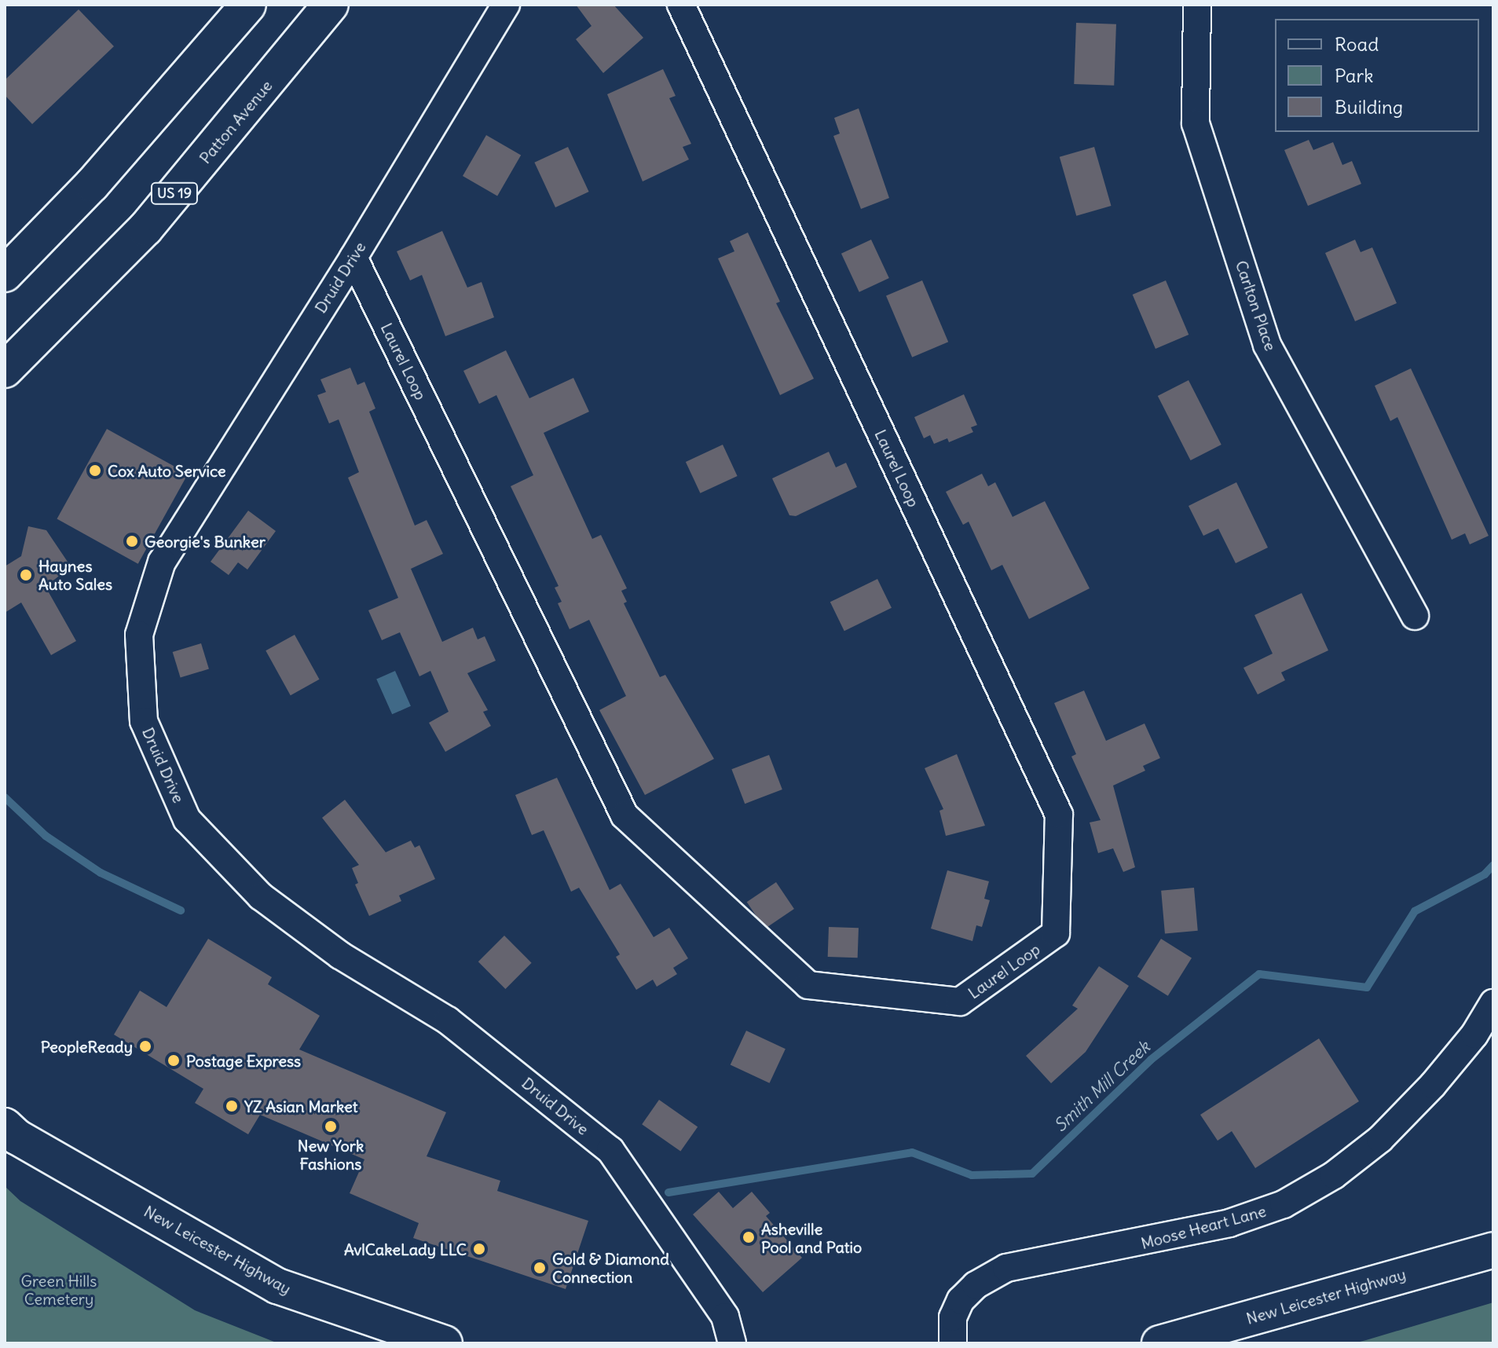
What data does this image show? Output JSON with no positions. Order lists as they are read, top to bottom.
{
  "streets": {
    "main road": ["Patton Avenue", "US 19", "New Leicester Highway"],
    "street": [
      "Druid Drive",
      "Carlton Place",
      "Laurel Loop",
      "Moose Heart Lane"
    ]
  },
  "crossings": [
    ["Druid Drive", "Laurel Loop"]
  ],
  "water": ["Smith Mill Creek"],
  "parks": ["Green Hills Cemetery"],
  "places": [
    "Cox Auto Service",
    "Georgie's Bunker",
    "Haynes Auto Sales",
    "PeopleReady",
    "Postage Express",
    "YZ Asian Market",
    "New York Fashions",
    "Asheville Pool and Patio",
    "AvlCakeLady LLC",
    "Gold & Diamond Connection"
  ],
  "legend": ["Road", "Park", "Building"]
}
